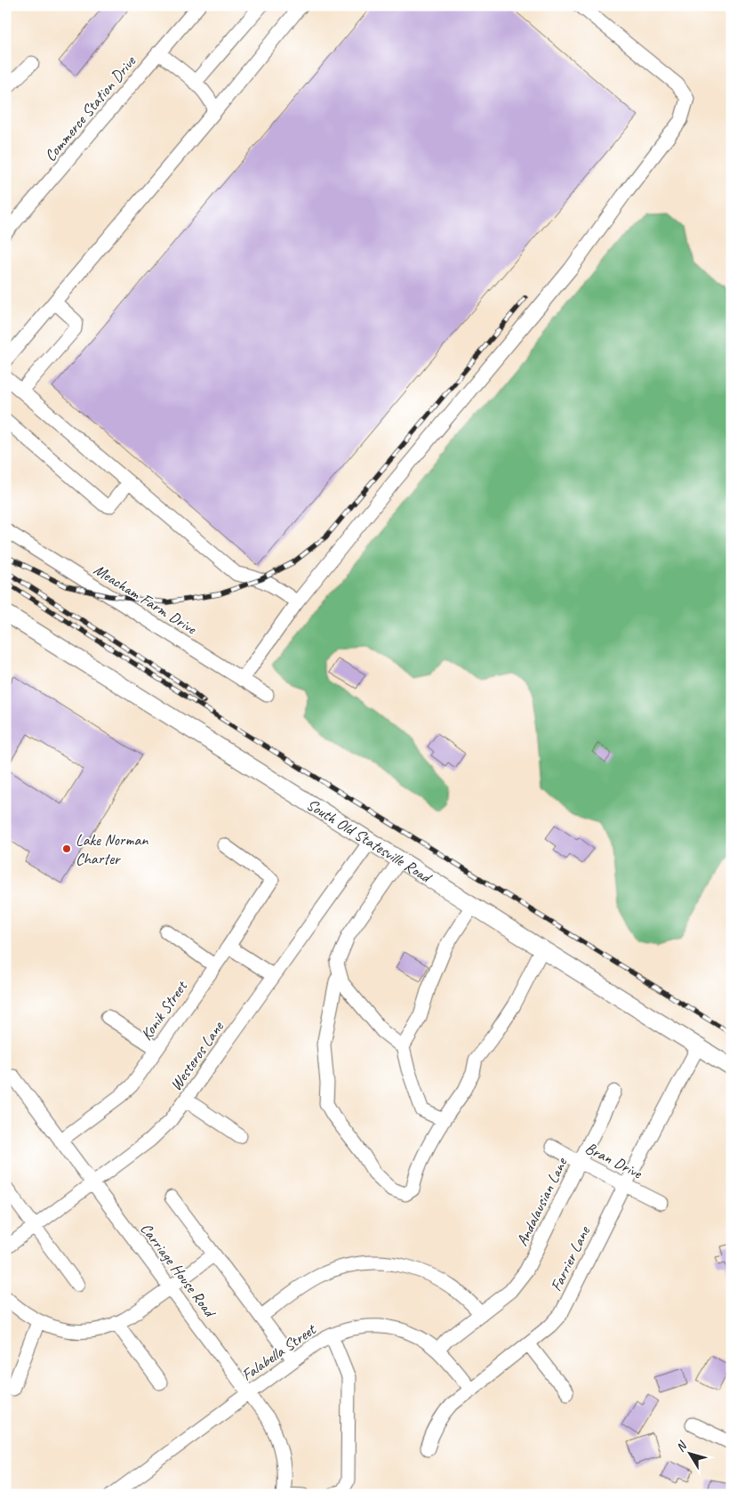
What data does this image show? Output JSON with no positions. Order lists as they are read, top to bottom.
{
  "streets": {
    "main road": ["South Old Statesville Road"],
    "street": [
      "Commerce Station Drive",
      "Meacham Farm Drive",
      "Konik Street",
      "Westeros Lane",
      "Bran Drive",
      "Andalausian Lane",
      "Farrier Lane",
      "Carriage House Road",
      "Falabella Street"
    ]
  },
  "crossings": [
    ["South Old Statesville Road", "Westeros Lane"],
    ["South Old Statesville Road", "Farrier Lane"],
    ["Konik Street", "Carriage House Road"],
    ["Westeros Lane", "Carriage House Road"],
    ["Bran Drive", "Andalausian Lane"],
    ["Bran Drive", "Farrier Lane"],
    ["Andalausian Lane", "Falabella Street"],
    ["Farrier Lane", "Falabella Street"],
    ["Carriage House Road", "Falabella Street"]
  ],
  "places": ["Lake Norman Charter"],
  "north": "top left"
}
